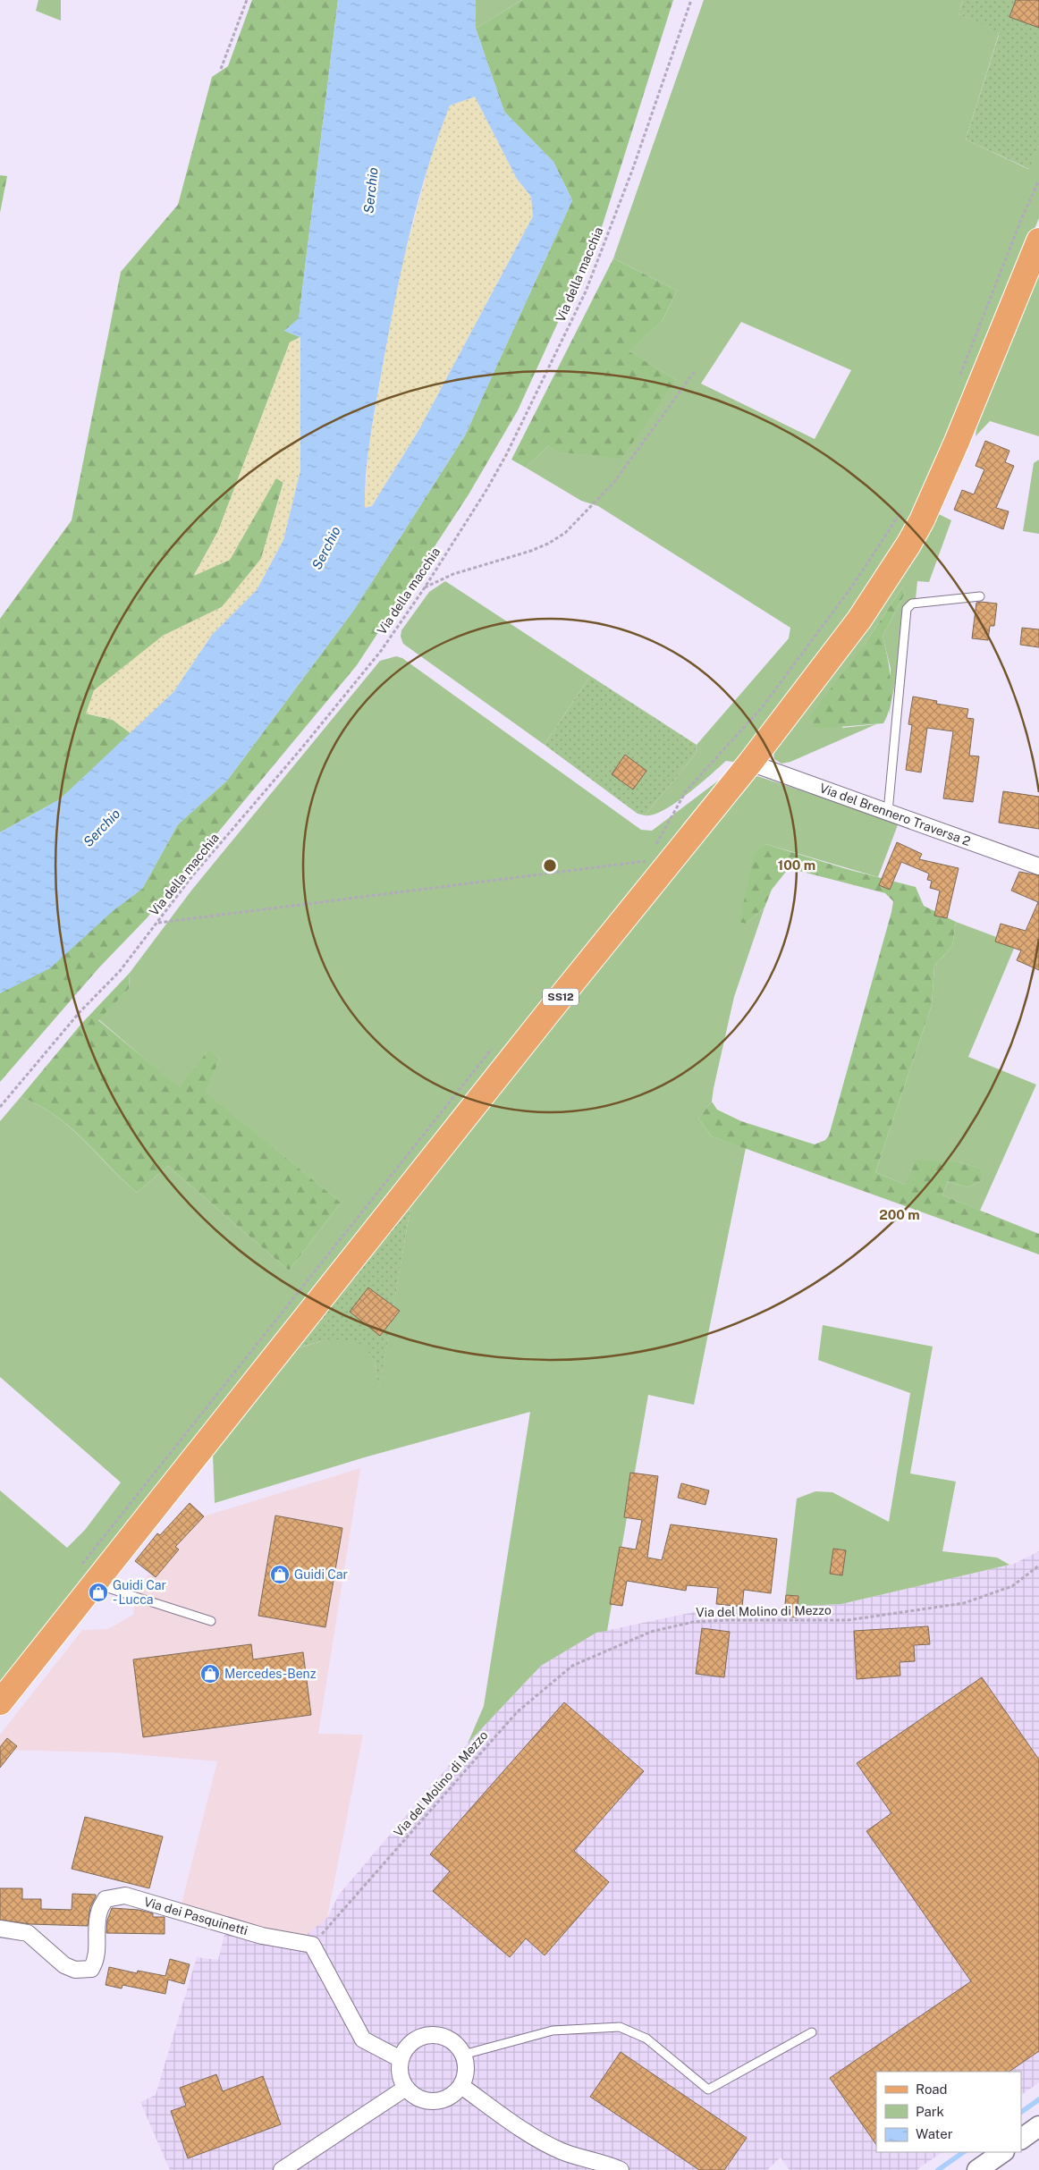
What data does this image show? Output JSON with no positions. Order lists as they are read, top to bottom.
{
  "streets": {
    "main road": ["SS12"],
    "street": ["Via del Brennero Traversa 2", "Via dei Pasquinetti"],
    "path": ["Via della macchia", "Via del Molino di Mezzo"]
  },
  "crossings": [
    ["Via del Brennero Traversa 2", "SS12"],
    ["Via del Molino di Mezzo", "Via dei Pasquinetti"]
  ],
  "water": ["Serchio"],
  "places": {
    "shop": ["Guidi Car", "Guidi Car - Lucca", "Mercedes-Benz"]
  },
  "legend": ["Road", "Park", "Water"],
  "rings": ["100 m", "200 m"]
}
